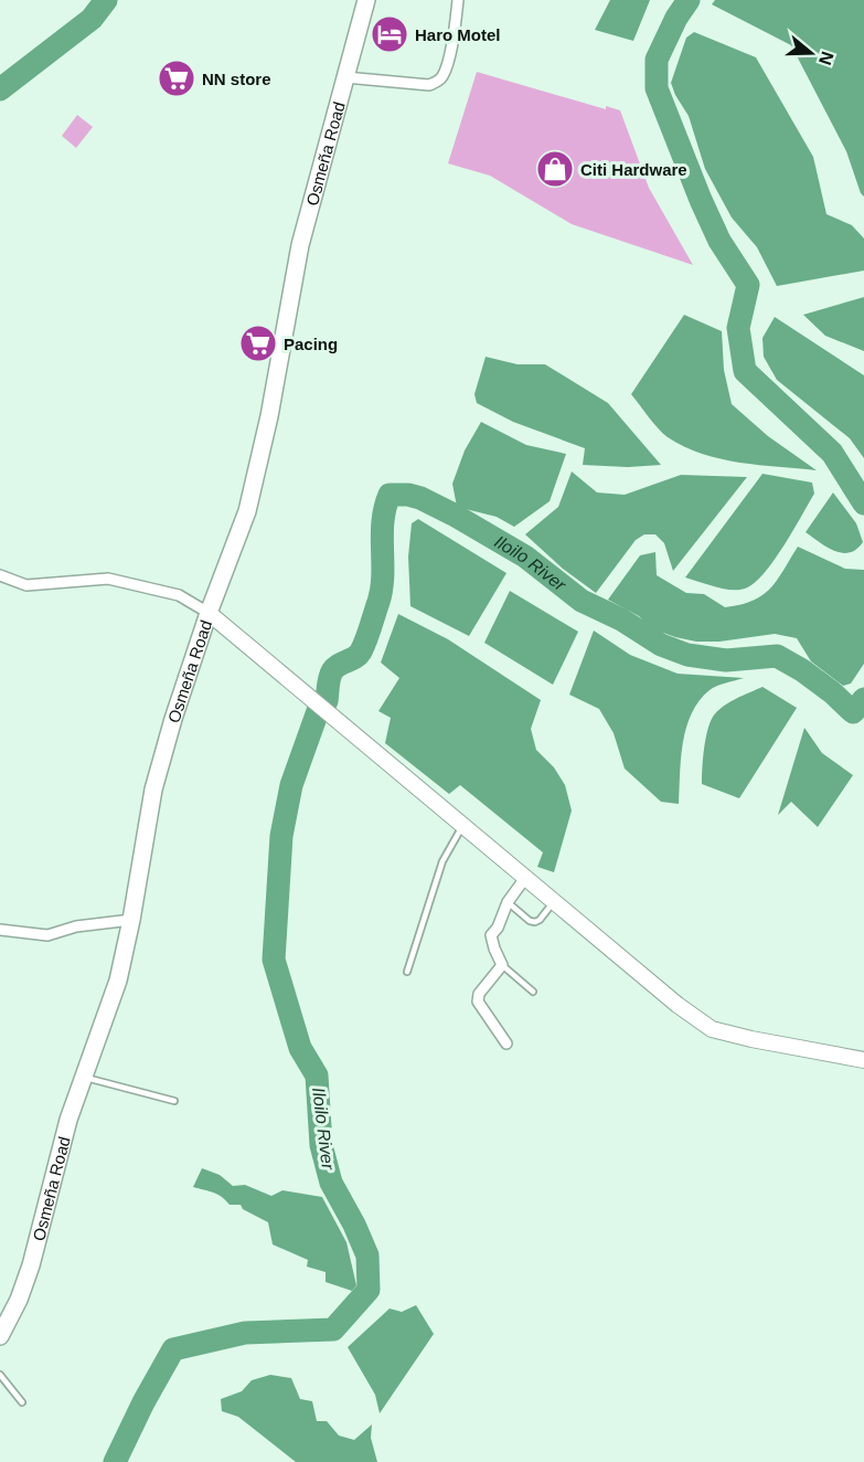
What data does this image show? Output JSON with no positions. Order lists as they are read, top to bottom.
{
  "streets": {
    "main road": ["Osmeña Road"]
  },
  "water": ["Iloilo River"],
  "places": {
    "hotel": ["Haro Motel"],
    "supermarket": ["NN store", "Pacing"],
    "shop": ["Citi Hardware"]
  },
  "north": "right"
}
